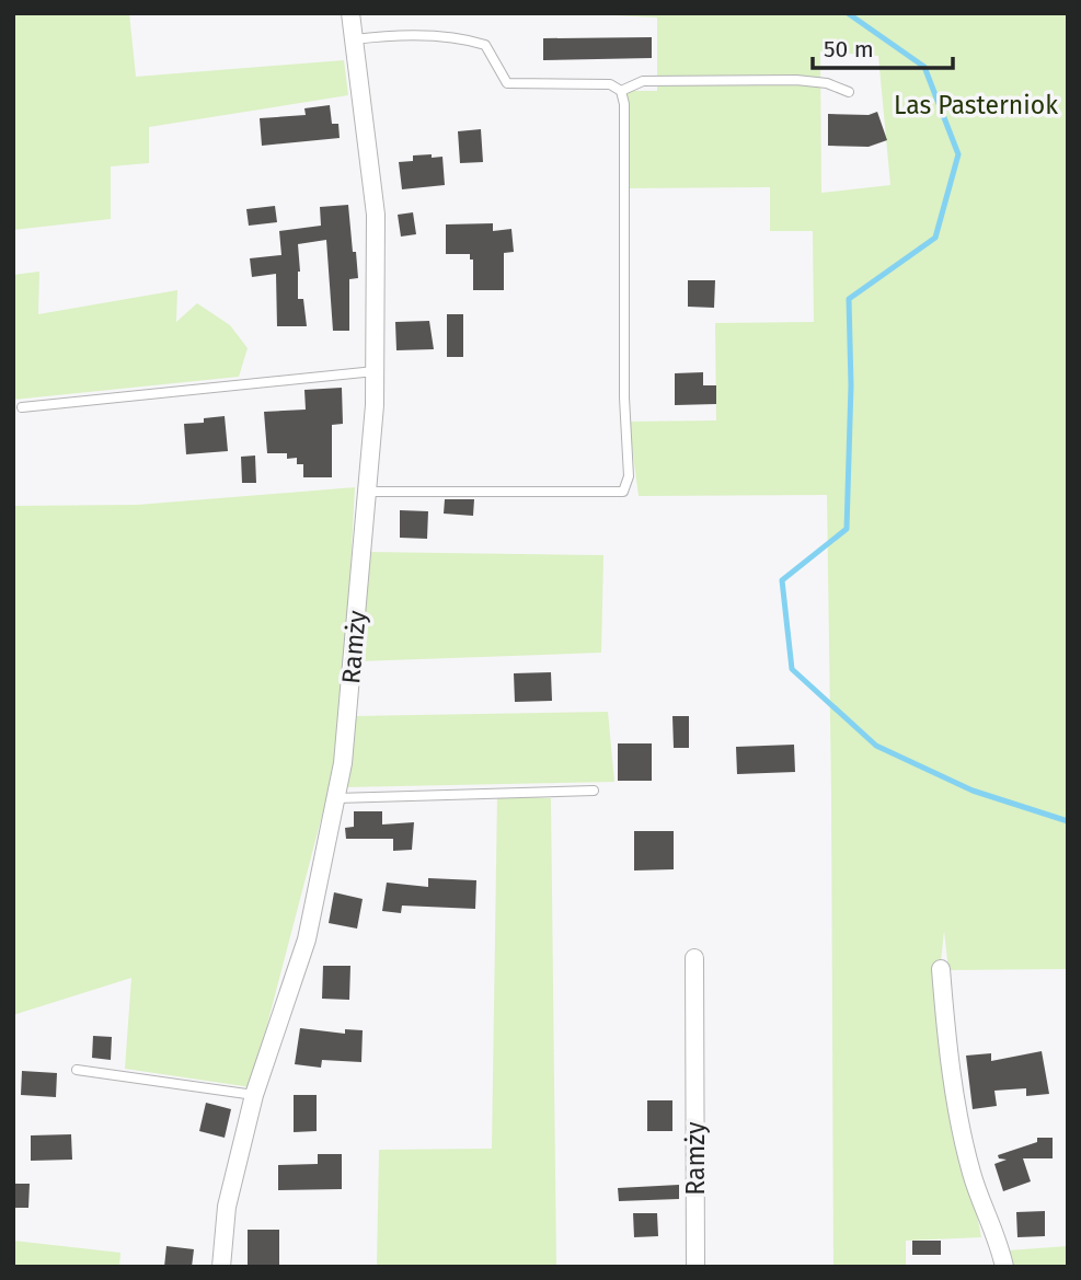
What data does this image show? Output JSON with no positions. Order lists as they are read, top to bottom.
{
  "streets": {
    "street": ["Ramży"]
  },
  "parks": ["Las Pasterniok"],
  "scale_bar": "50 m"
}
